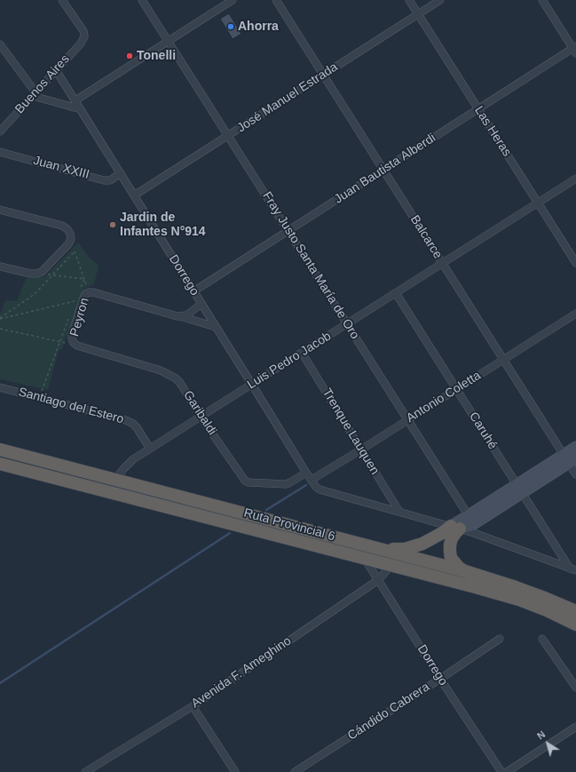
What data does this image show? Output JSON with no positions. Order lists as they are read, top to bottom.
{
  "streets": {
    "highway": ["Ruta Provincial 6"],
    "street": [
      "Buenos Aires",
      "José Manuel Estrada",
      "Las Heras",
      "Juan XXIII",
      "Juan Bautista Alberdi",
      "Balcarce",
      "Fray Justo Santa María de Oro",
      "Dorrego",
      "Peyron",
      "Luis Pedro Jacob",
      "Antonio Coletta",
      "Santiago del Estero",
      "Garibaldi",
      "Caruhé",
      "Trenque Lauquen",
      "Avenida F. Ameghino",
      "Cándido Cabrera"
    ]
  },
  "crossings": [
    ["Buenos Aires", "Dorrego"],
    ["José Manuel Estrada", "Las Heras"],
    ["José Manuel Estrada", "Balcarce"],
    ["José Manuel Estrada", "Fray Justo Santa María de Oro"],
    ["José Manuel Estrada", "Dorrego"],
    ["Las Heras", "Juan Bautista Alberdi"],
    ["Las Heras", "Luis Pedro Jacob"],
    ["Juan XXIII", "Dorrego"],
    ["Juan Bautista Alberdi", "Balcarce"],
    ["Juan Bautista Alberdi", "Fray Justo Santa María de Oro"],
    ["Juan Bautista Alberdi", "Dorrego"],
    ["Balcarce", "Luis Pedro Jacob"],
    ["Balcarce", "Antonio Coletta"],
    ["Fray Justo Santa María de Oro", "Luis Pedro Jacob"],
    ["Fray Justo Santa María de Oro", "Antonio Coletta"],
    ["Dorrego", "Luis Pedro Jacob"],
    ["Dorrego", "Antonio Coletta"],
    ["Dorrego", "Garibaldi"],
    ["Dorrego", "Ruta Provincial 6"],
    ["Dorrego", "Avenida F. Ameghino"],
    ["Dorrego", "Cándido Cabrera"],
    ["Peyron", "Garibaldi"],
    ["Luis Pedro Jacob", "Santiago del Estero"],
    ["Luis Pedro Jacob", "Garibaldi"],
    ["Luis Pedro Jacob", "Caruhé"],
    ["Luis Pedro Jacob", "Trenque Lauquen"],
    ["Luis Pedro Jacob", "Ruta Provincial 6"],
    ["Antonio Coletta", "Caruhé"],
    ["Antonio Coletta", "Trenque Lauquen"],
    ["Ruta Provincial 6", "Avenida F. Ameghino"]
  ],
  "places": ["Ahorra", "Tonelli", "Jardin de Infantes N°914"],
  "north": "top left"
}
